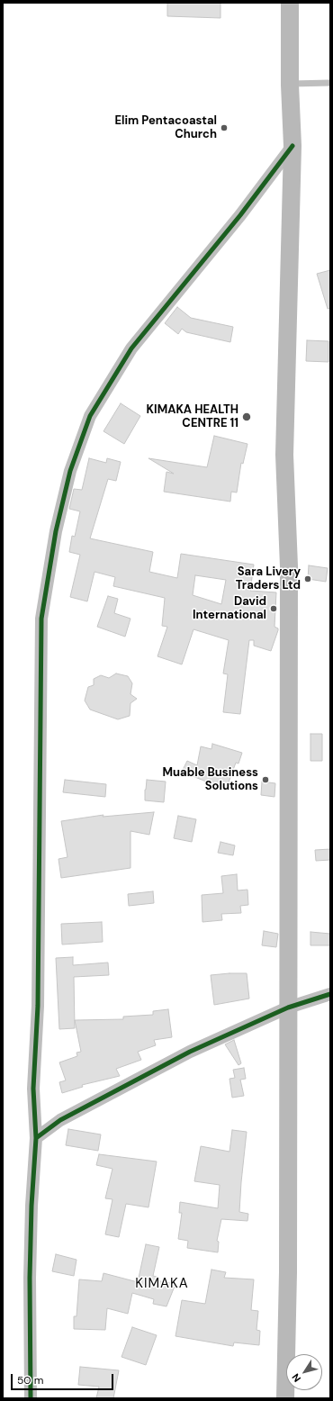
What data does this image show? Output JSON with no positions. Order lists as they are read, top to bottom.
{
  "districts": ["KIMAKA"],
  "places": [
    "Elim Pentacoastal Church",
    "KIMAKA HEALTH CENTRE 11",
    "Sara Livery Traders Ltd",
    "David International",
    "Muable Business Solutions"
  ],
  "scale_bar": "50 m",
  "north": "bottom left"
}
